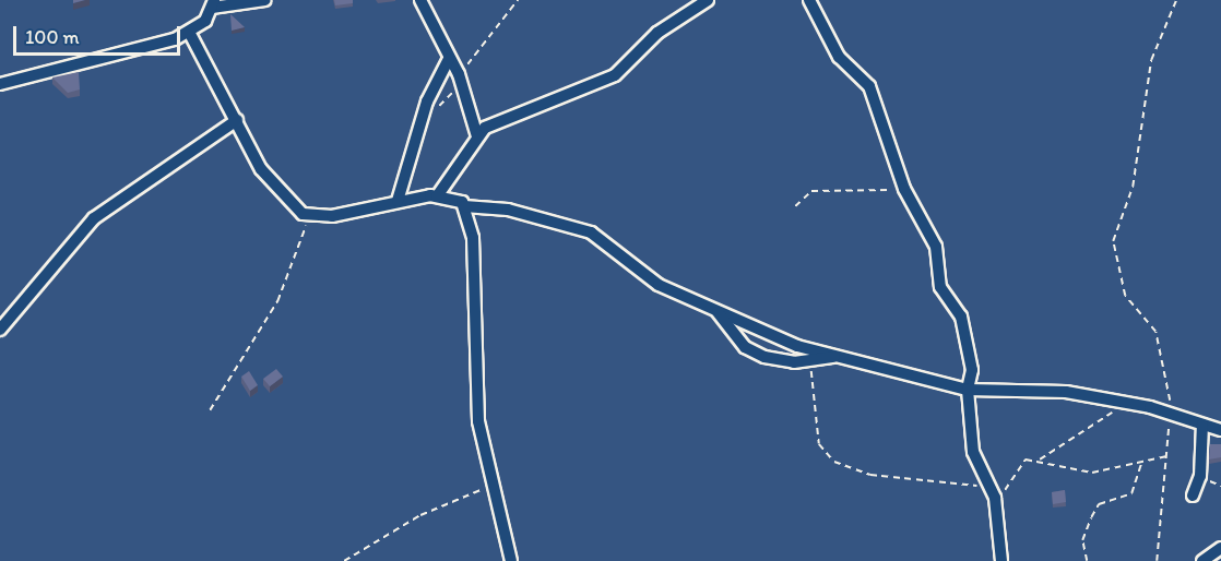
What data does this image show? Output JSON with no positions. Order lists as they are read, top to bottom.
{
  "scale_bar": "100 m"
}
